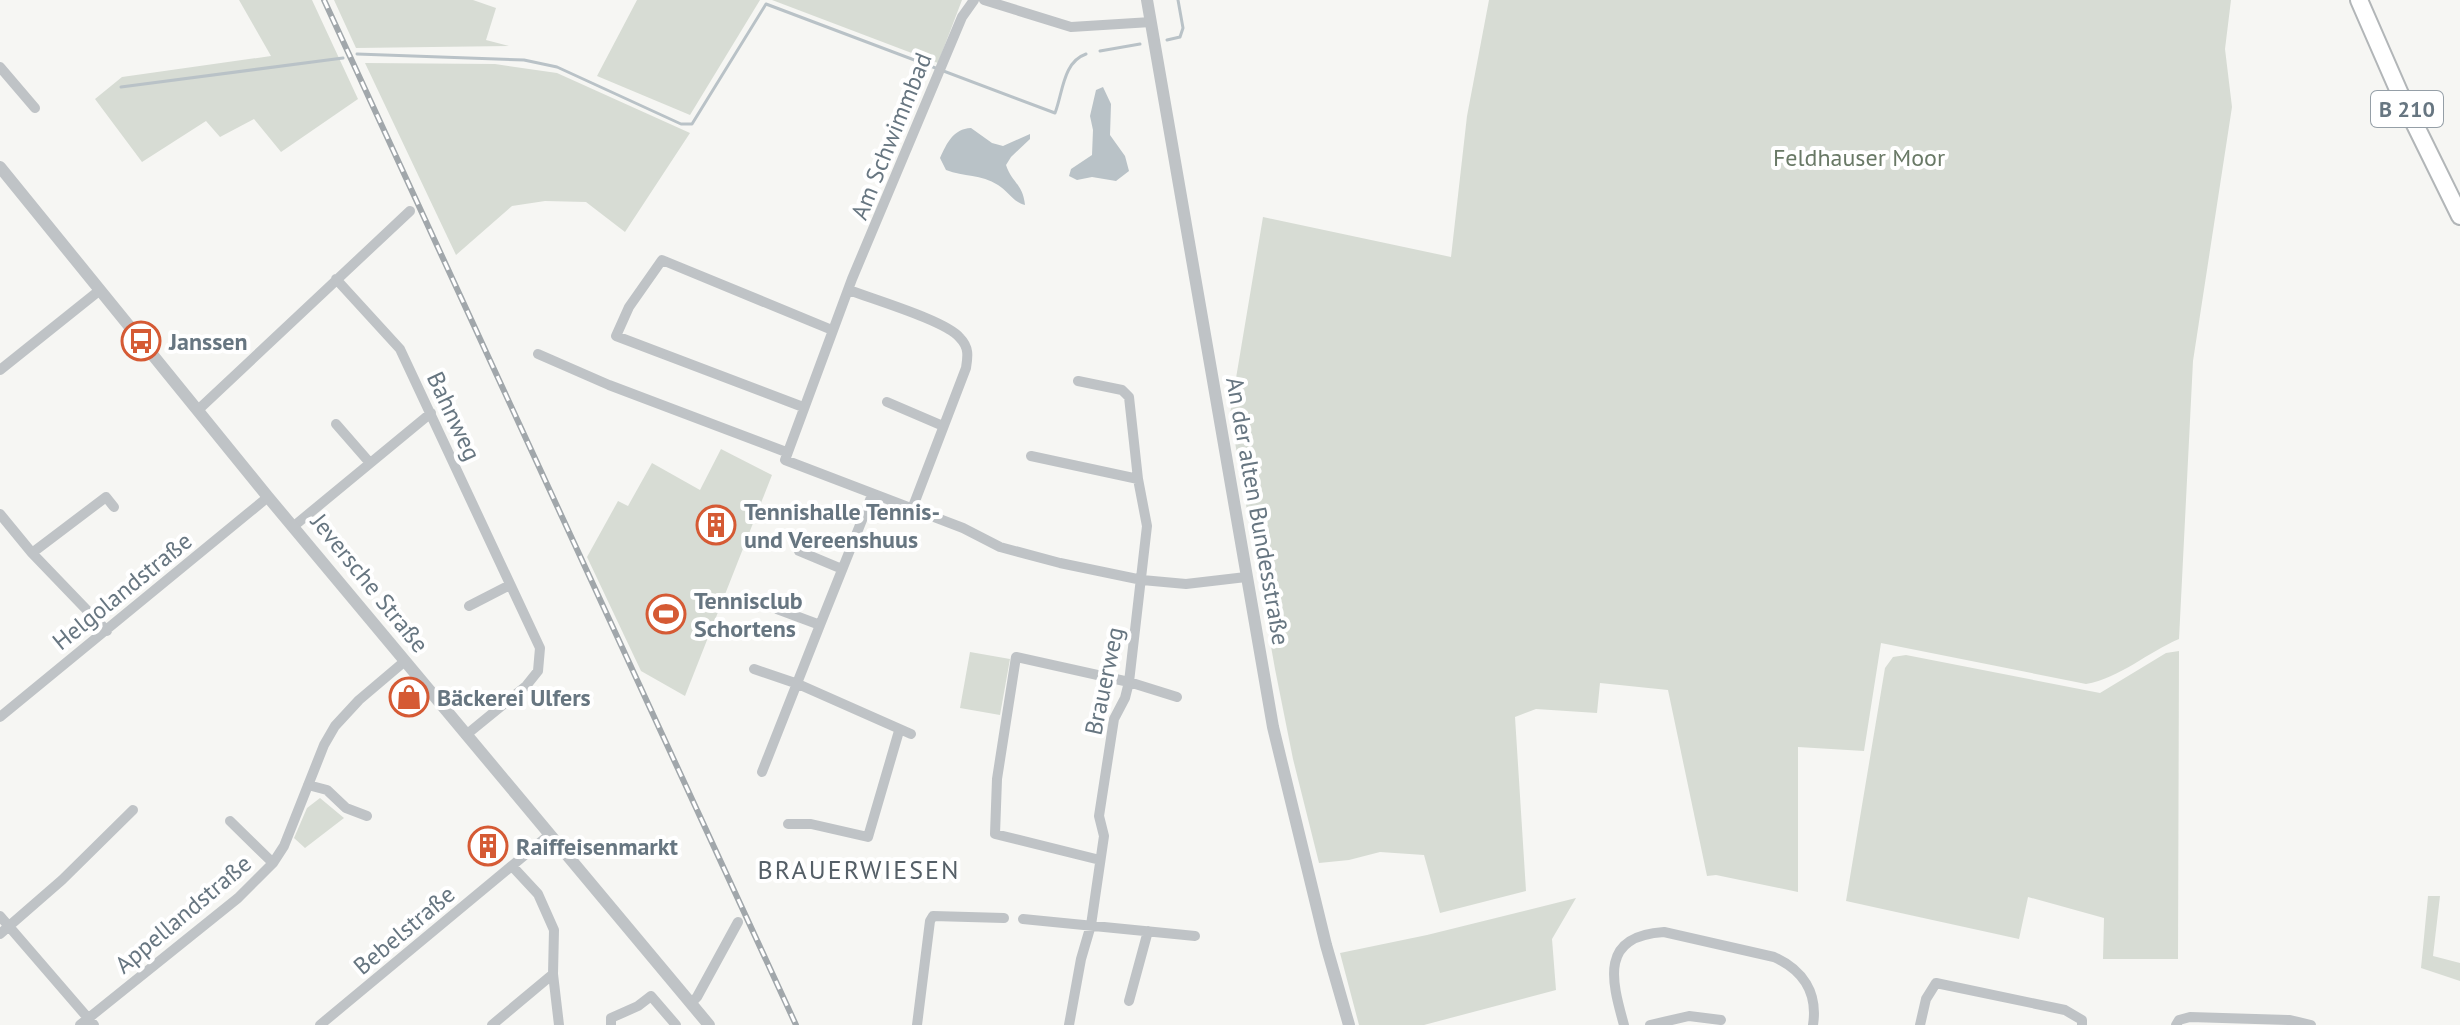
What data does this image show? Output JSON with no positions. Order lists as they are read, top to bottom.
{
  "streets": {
    "highway": ["B 210"],
    "street": [
      "Am Schwimmbad",
      "Bahnweg",
      "An der alten Bundesstraße",
      "Jeversche Straße",
      "Helgolandstraße",
      "Brauerweg",
      "Appellandstraße",
      "Bebelstraße"
    ]
  },
  "crossings": [
    ["Bahnweg", "Jeversche Straße"],
    ["Jeversche Straße", "Helgolandstraße"],
    ["Jeversche Straße", "Appellandstraße"],
    ["Jeversche Straße", "Bebelstraße"]
  ],
  "districts": ["BRAUERWIESEN"],
  "parks": ["Feldhauser Moor"],
  "places": {
    "bus stop": ["Janssen"],
    "building": ["Tennishalle Tennis- und Vereenshuus", "Raiffeisenmarkt"],
    "sports": ["Tennisclub Schortens"],
    "shop": ["Bäckerei Ulfers"]
  }
}
